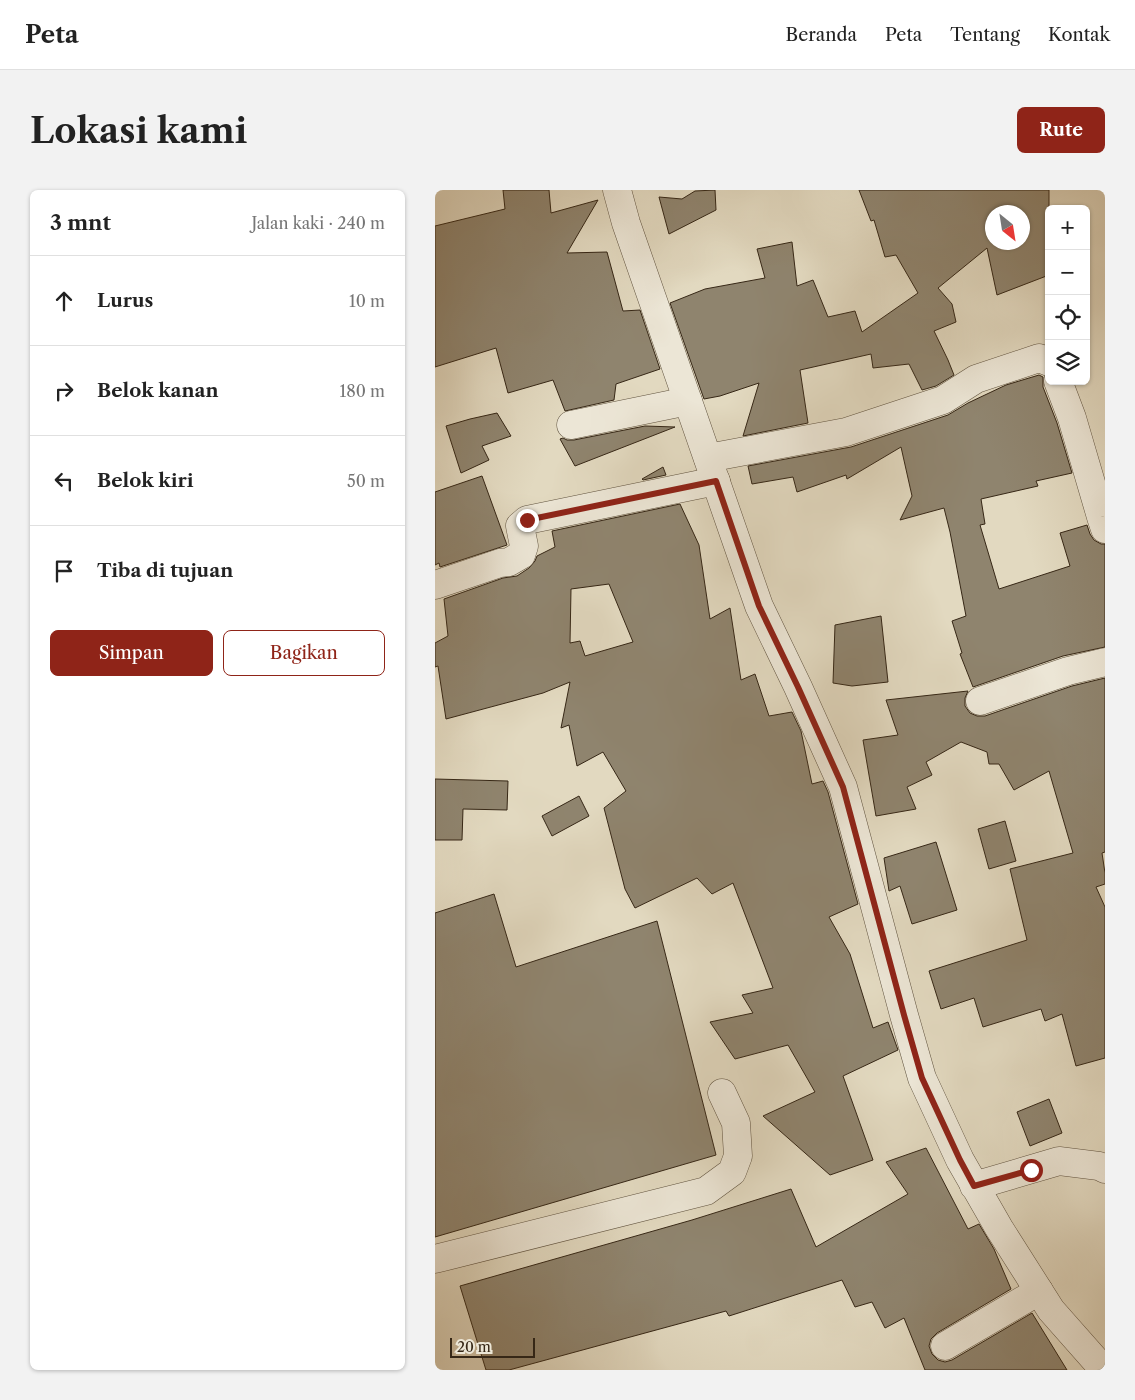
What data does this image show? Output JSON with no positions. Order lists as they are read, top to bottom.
{
  "scale_bar": "20 m",
  "north": "bottom right",
  "page": {
    "header": "Peta",
    "nav": [
      "Beranda",
      "Peta",
      "Tentang",
      "Kontak"
    ],
    "buttons": [
      "Rute",
      ["Simpan", "Bagikan"]
    ],
    "title": "Lokasi kami",
    "heading": ["3 mnt", "Jalan kaki · 240 m"],
    "map_buttons": ["+", "−"],
    "list": [
      ["Lurus", "10 m"],
      ["Belok kanan", "180 m"],
      ["Belok kiri", "50 m"],
      "Tiba di tujuan"
    ],
    "scale": "20 m"
  }
}
